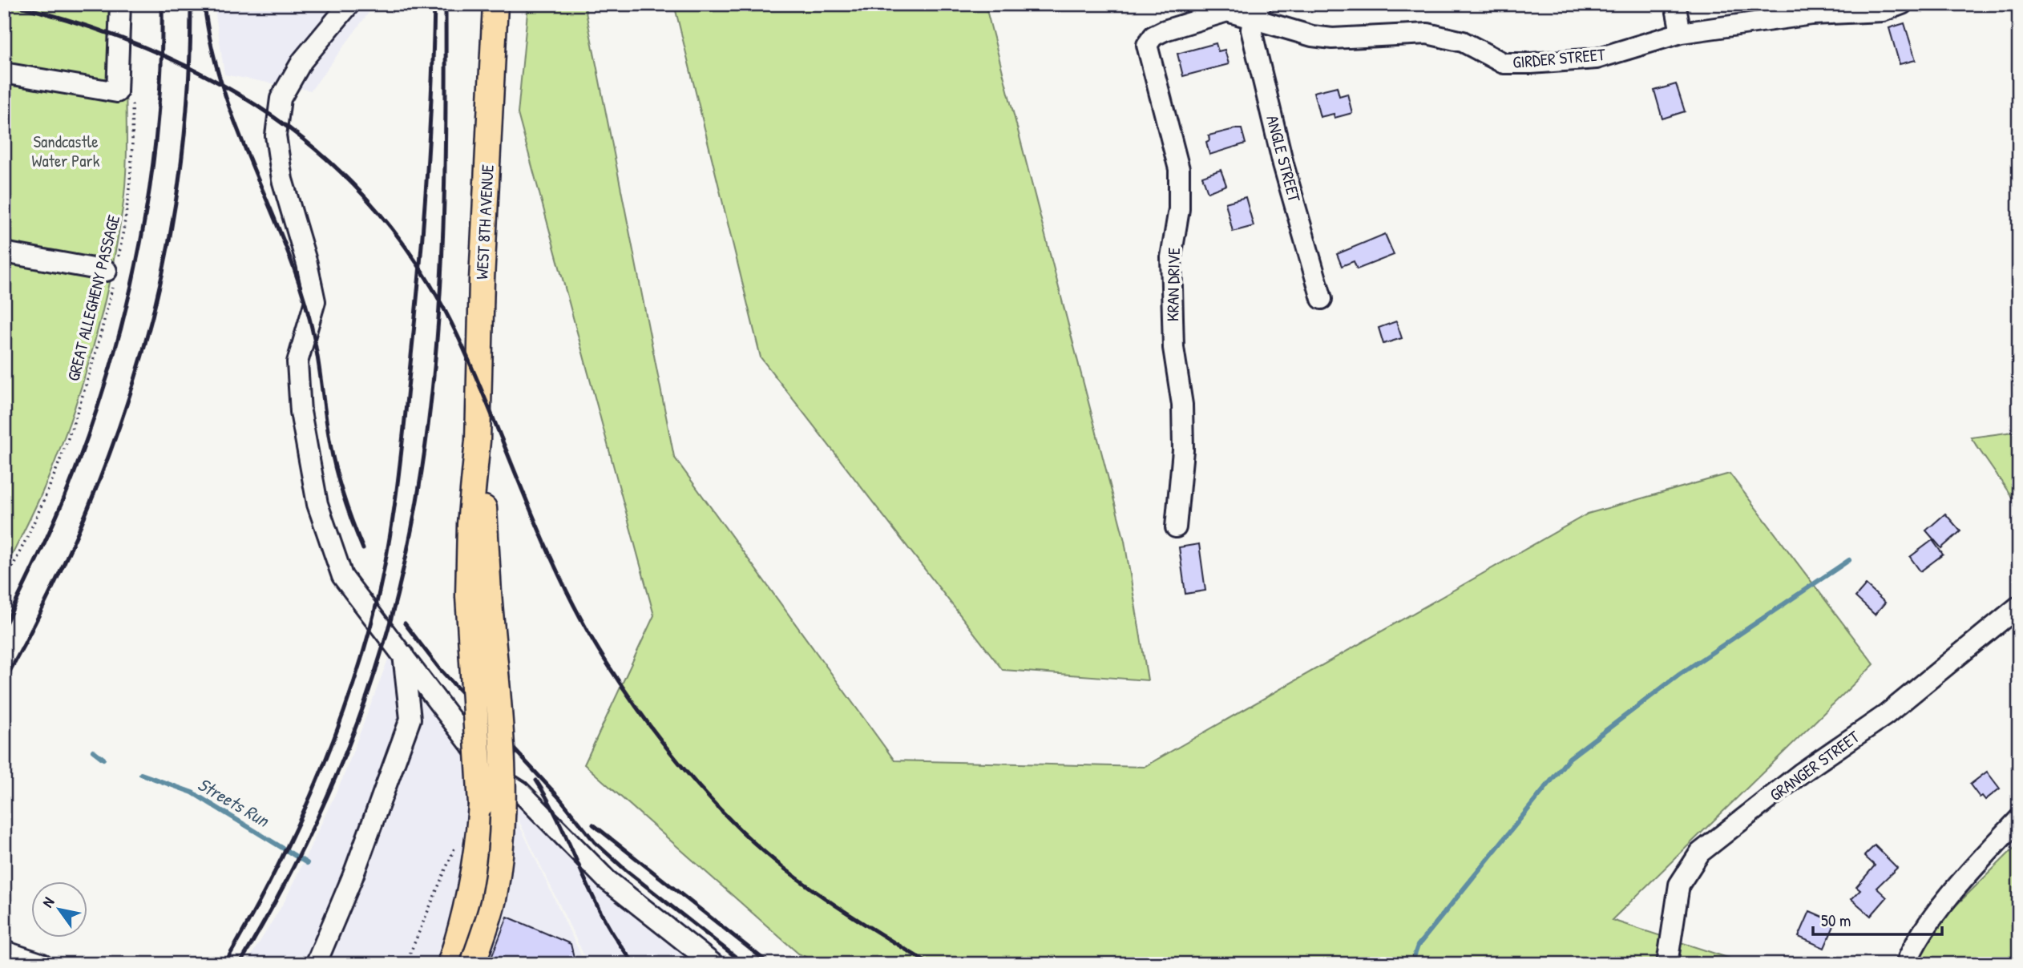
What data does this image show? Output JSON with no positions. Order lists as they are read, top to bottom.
{
  "streets": {
    "main road": ["WEST 8TH AVENUE"],
    "street": [
      "GIRDER STREET",
      "ANGLE STREET",
      "KRAN DRIVE",
      "GRANGER STREET"
    ],
    "path": ["GREAT ALLEGHENY PASSAGE"]
  },
  "crossings": [
    ["GIRDER STREET", "ANGLE STREET"],
    ["GIRDER STREET", "KRAN DRIVE"],
    ["ANGLE STREET", "KRAN DRIVE"]
  ],
  "water": ["Streets Run"],
  "parks": ["Sandcastle Water Park"],
  "scale_bar": "50 m",
  "north": "top left"
}
